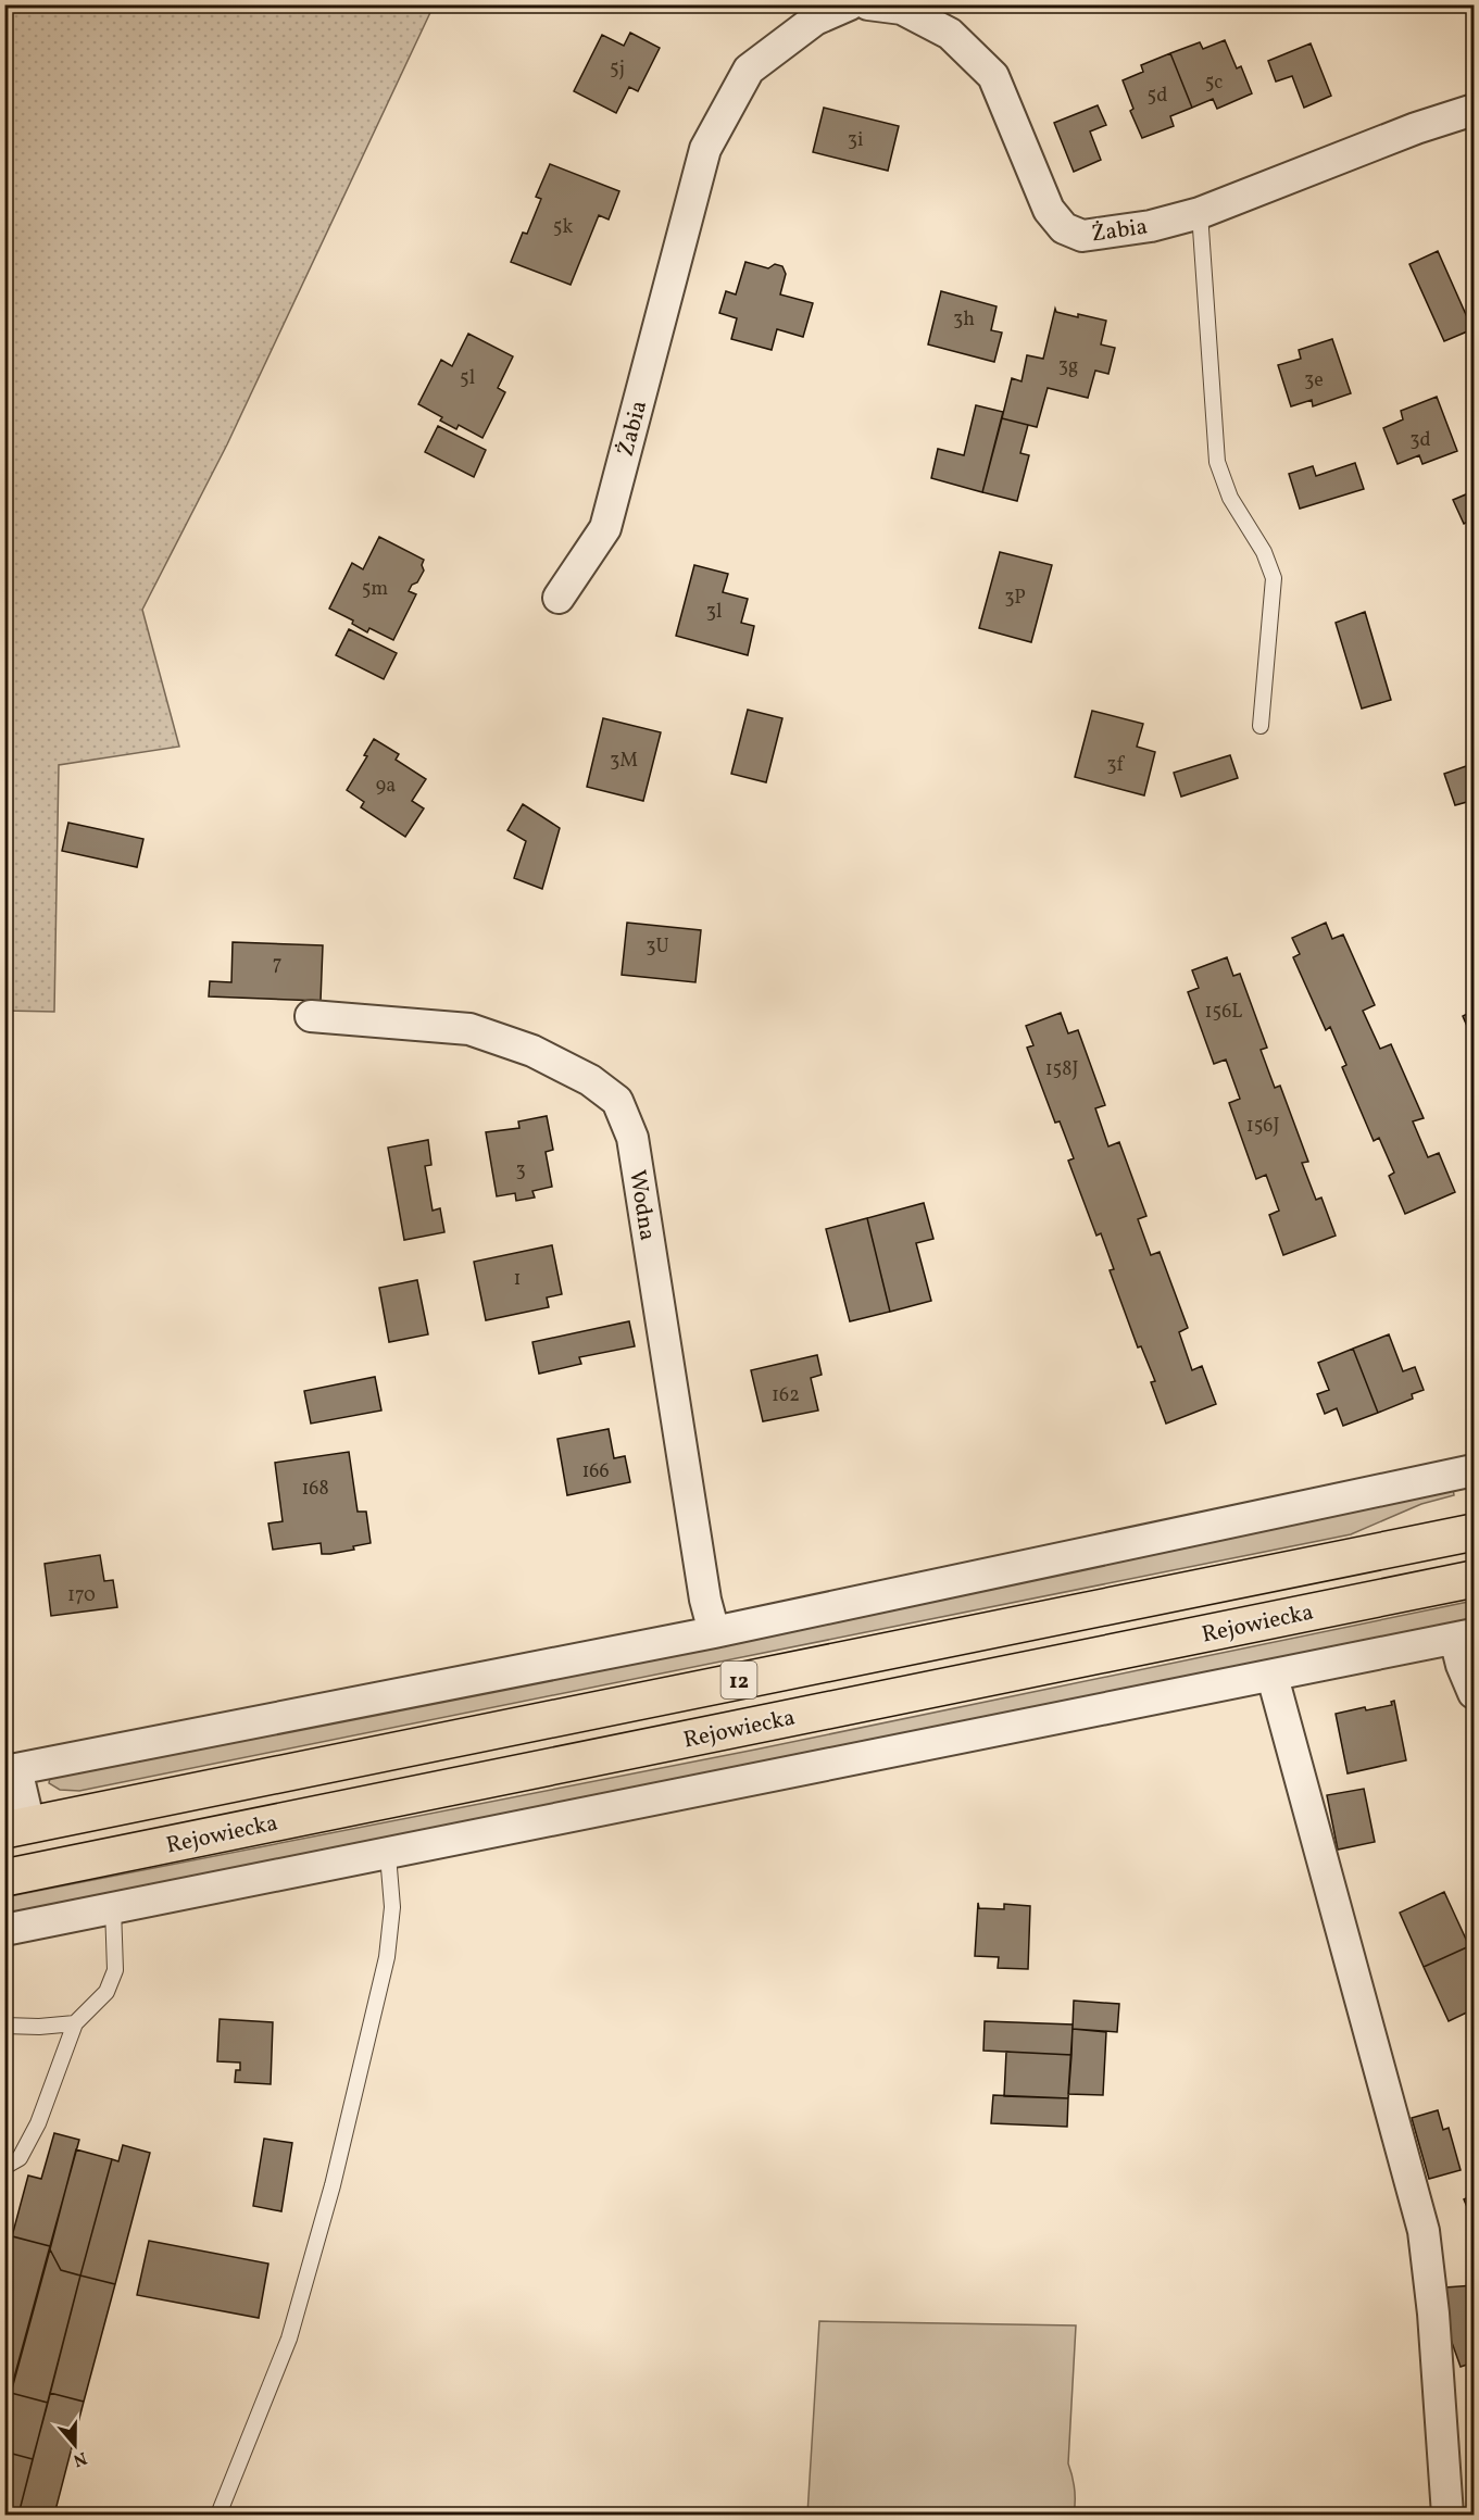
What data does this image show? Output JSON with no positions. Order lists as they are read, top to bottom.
{
  "streets": {
    "highway": ["Rejowiecka", "12"],
    "street": ["Żabia", "Wodna"]
  },
  "house_numbers": [
    "5j",
    "5c",
    "5d",
    "3i",
    "5k",
    "3h",
    "3g",
    "5l",
    "3e",
    "3d",
    "5m",
    "3P",
    "3l",
    "3M",
    "3f",
    "9a",
    "3U",
    "7",
    "156L",
    "158J",
    "156J",
    "3",
    "1",
    "162",
    "166",
    "168",
    "170"
  ],
  "north": "bottom"
}
